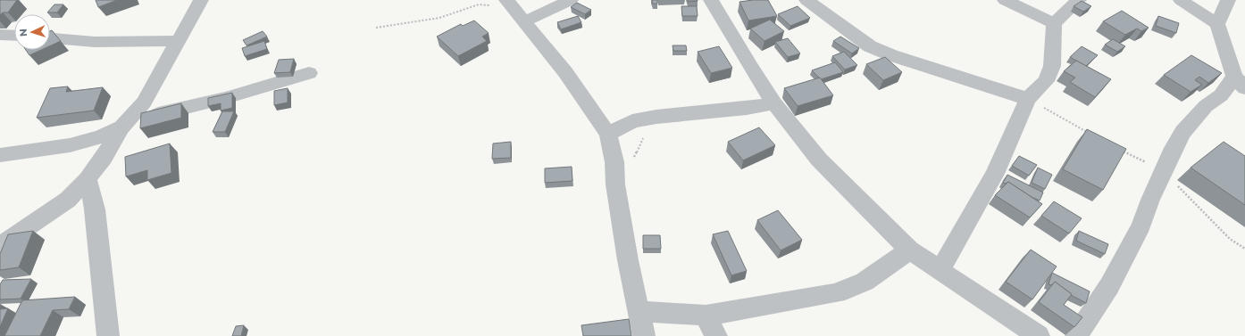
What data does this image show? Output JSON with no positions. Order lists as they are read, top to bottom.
{
  "north": "left"
}
